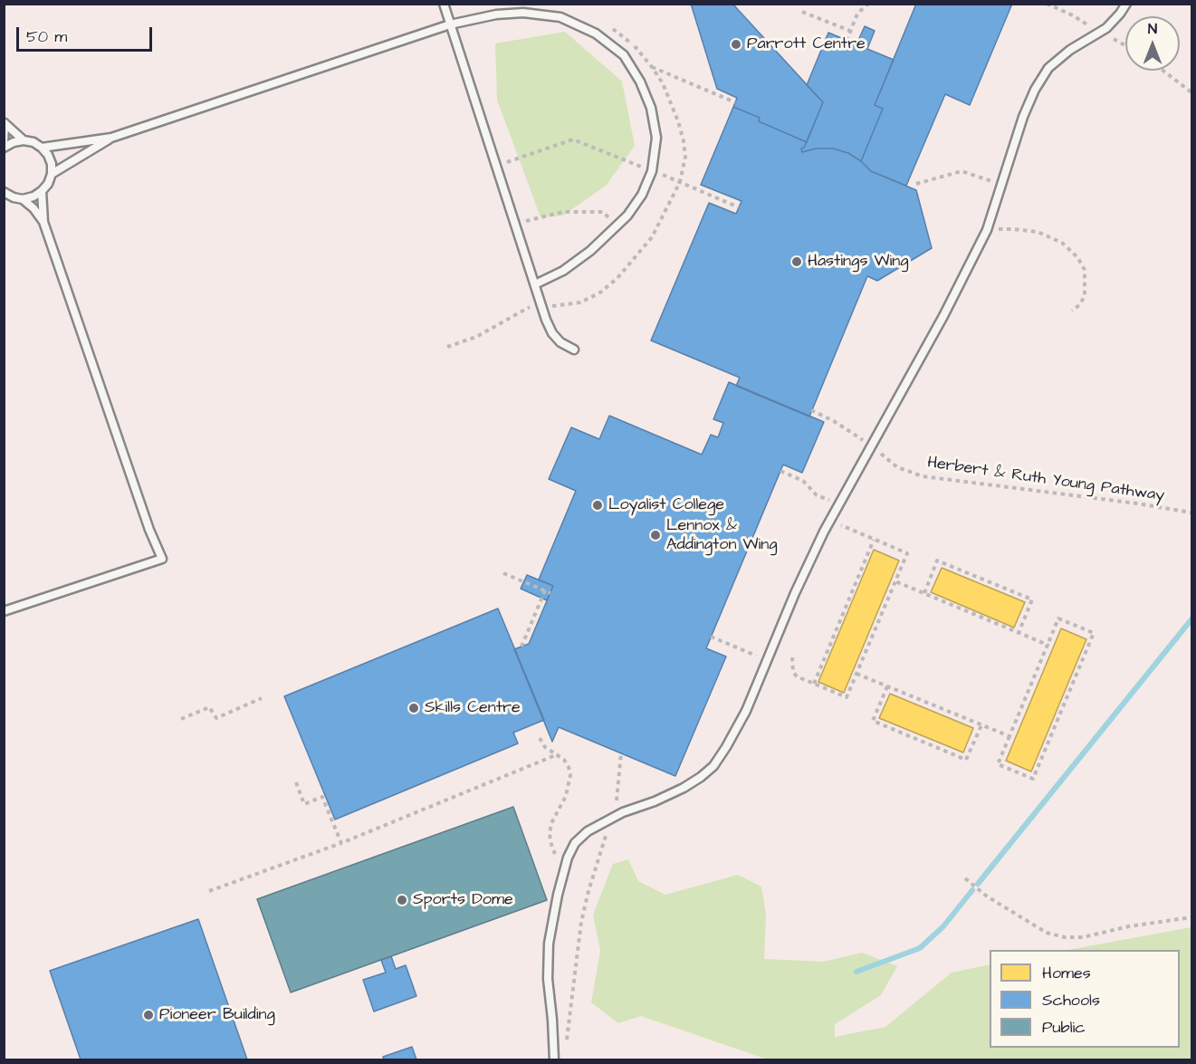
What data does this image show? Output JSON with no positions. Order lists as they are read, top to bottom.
{
  "streets": {
    "path": ["Herbert & Ruth Young Pathway"]
  },
  "places": [
    "Parrott Centre",
    "Hastings Wing",
    "Loyalist College",
    "Lennox & Addington Wing",
    "Skills Centre",
    "Sports Dome",
    "Pioneer Building"
  ],
  "legend": ["Homes", "Schools", "Public"],
  "scale_bar": "50 m",
  "north": "top"
}
